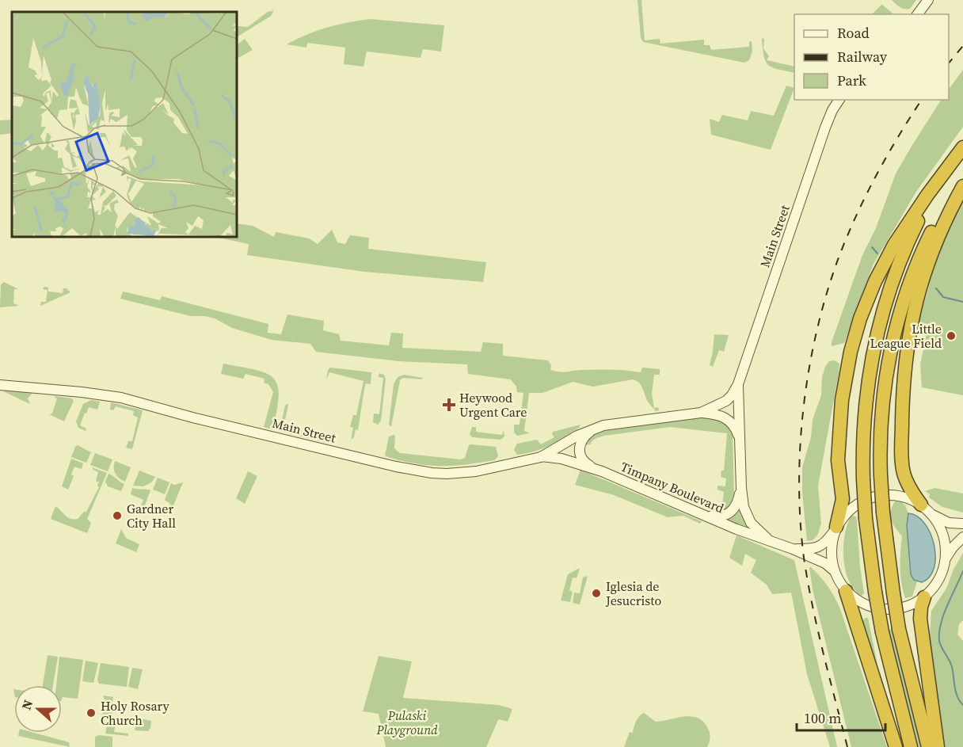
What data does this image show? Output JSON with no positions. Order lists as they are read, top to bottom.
{
  "streets": {
    "main road": ["Main Street", "Timpany Boulevard"]
  },
  "crossings": [
    ["Main Street", "Timpany Boulevard"]
  ],
  "parks": ["Pulaski Playground"],
  "places": {
    "other": [
      "Little League Field",
      "Gardner City Hall",
      "Iglesia de Jesucristo",
      "Holy Rosary Church"
    ],
    "health": ["Heywood Urgent Care"]
  },
  "legend": ["Road", "Railway", "Park"],
  "scale_bar": "100 m",
  "north": "left"
}
